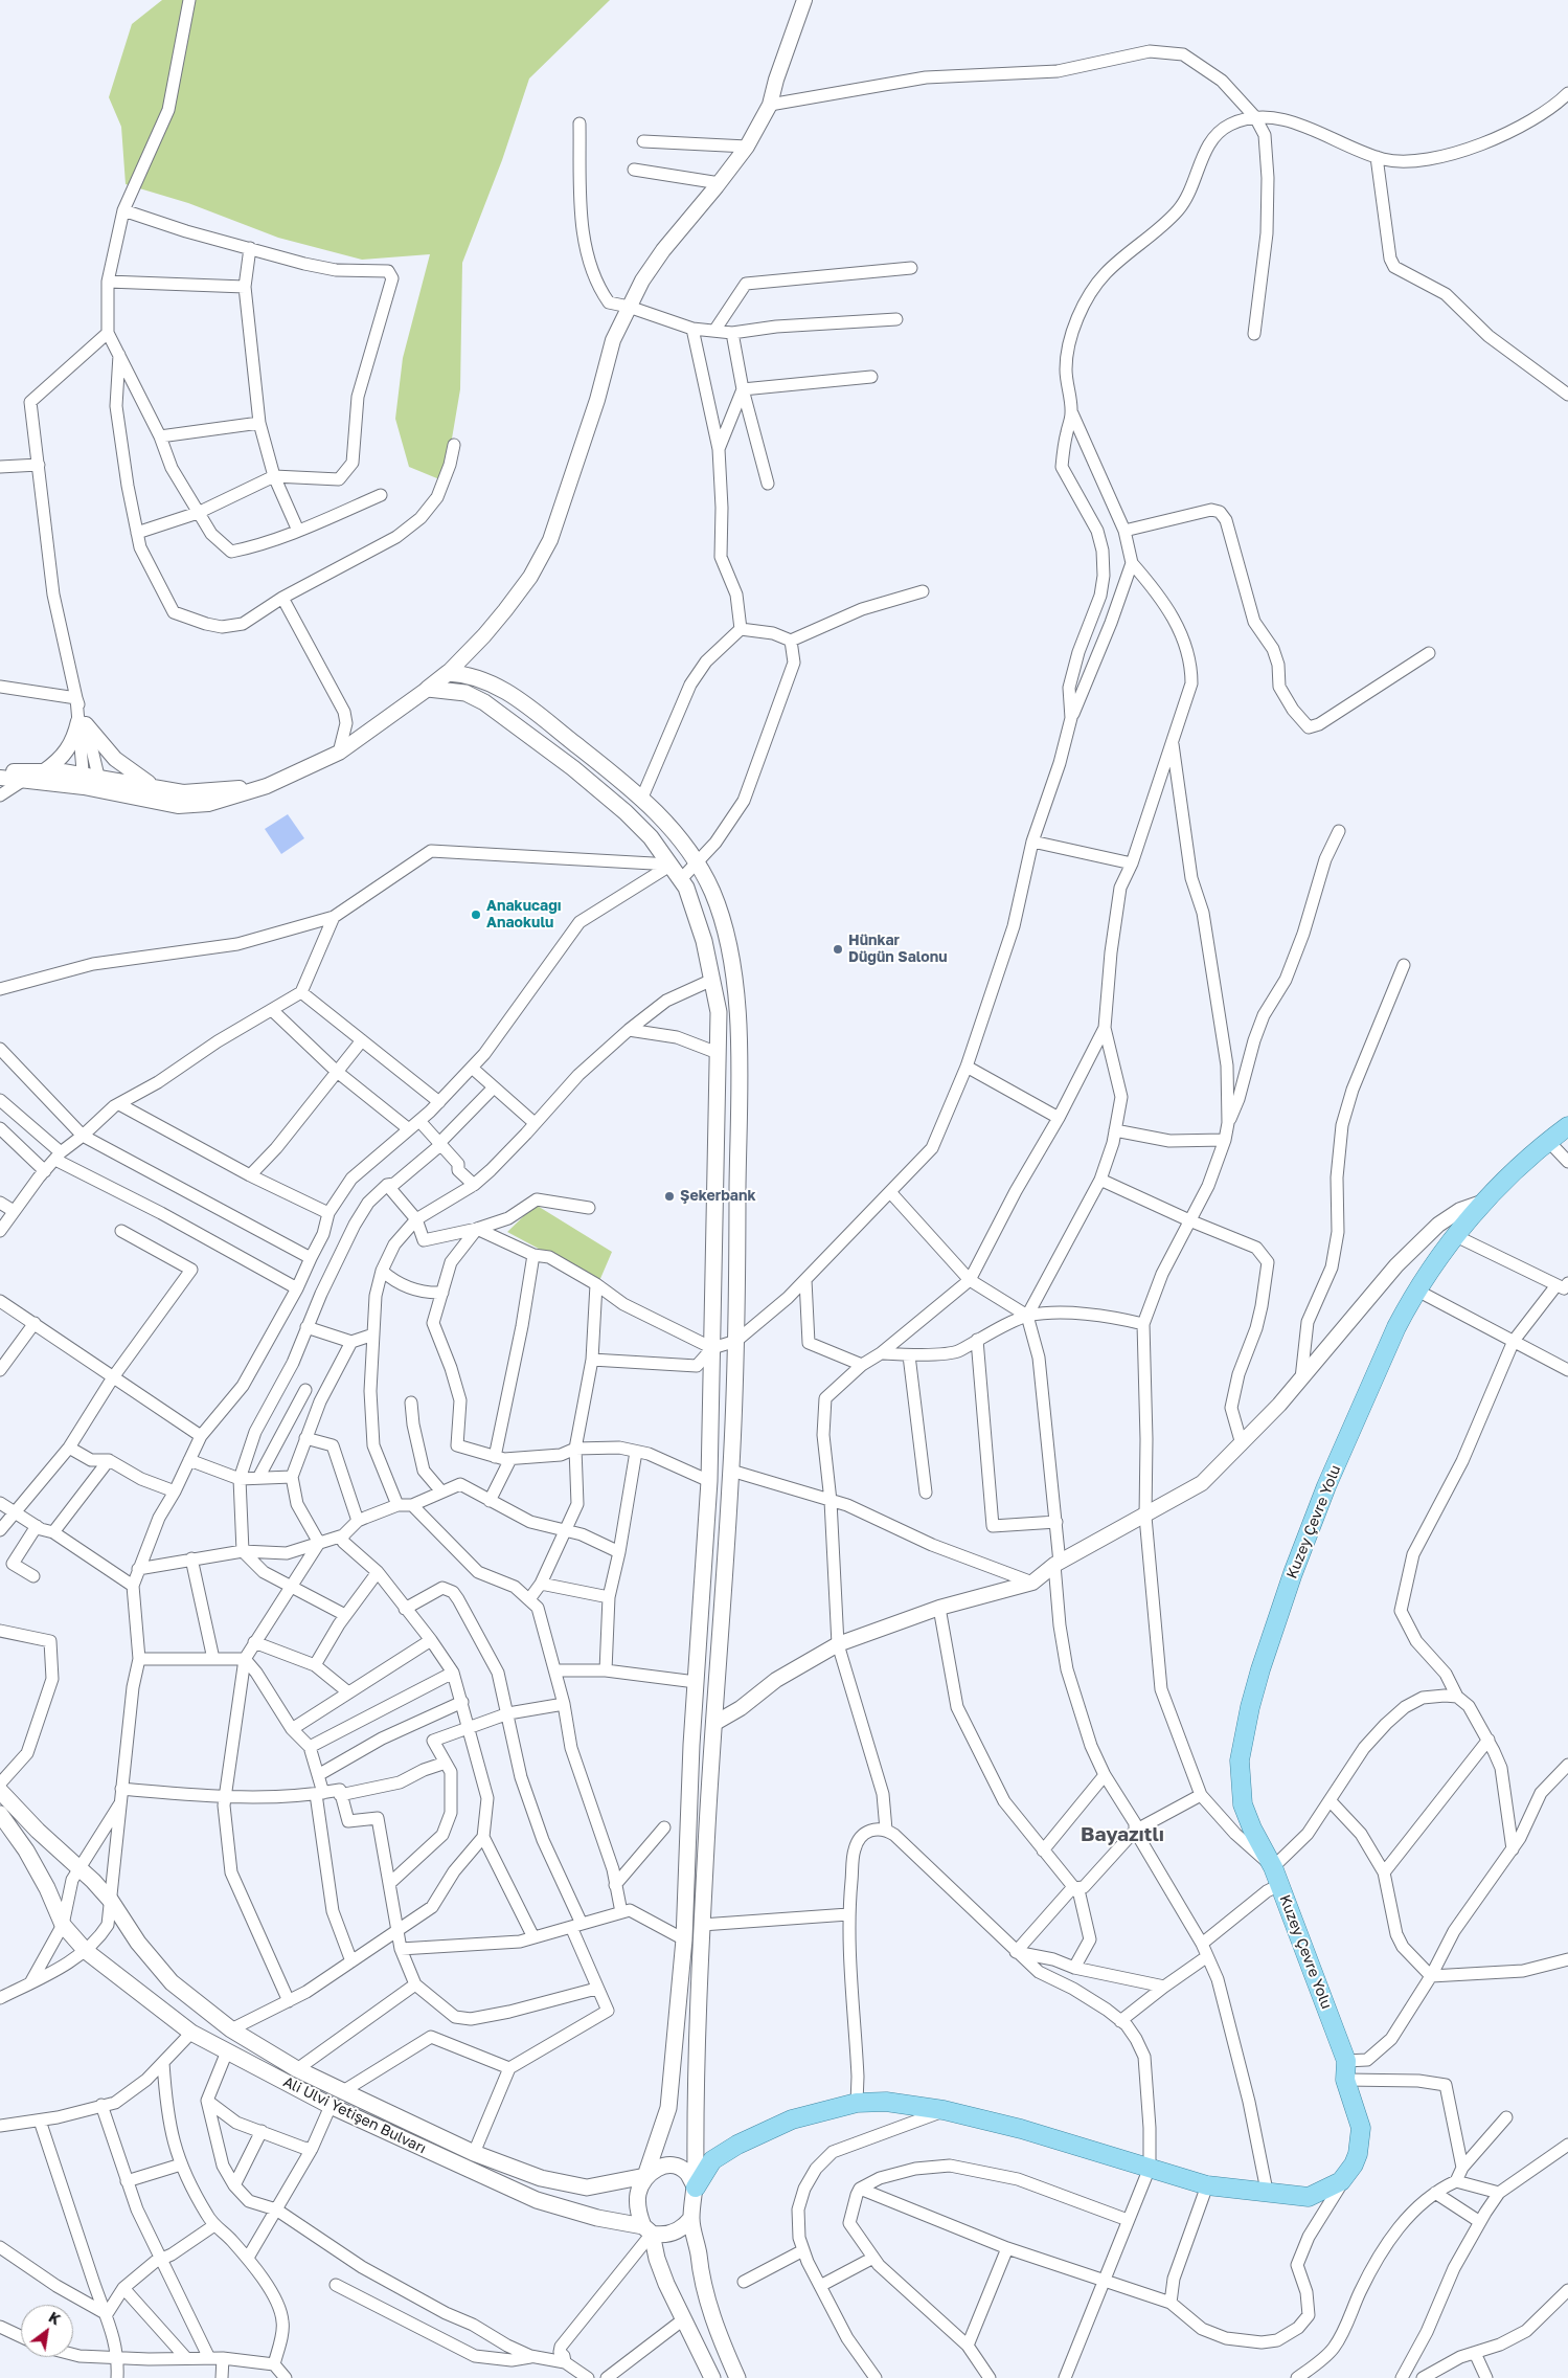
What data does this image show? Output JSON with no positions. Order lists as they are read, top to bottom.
{
  "streets": {
    "main road": ["Kuzey Çevre Yolu", "Ali Ulvi Yetişen Bulvarı"]
  },
  "districts": ["Bayazıtlı"],
  "places": ["Anakucağı Anaokulu", "Hünkar Düğün Salonu", "Şekerbank"],
  "north": "top right"
}
